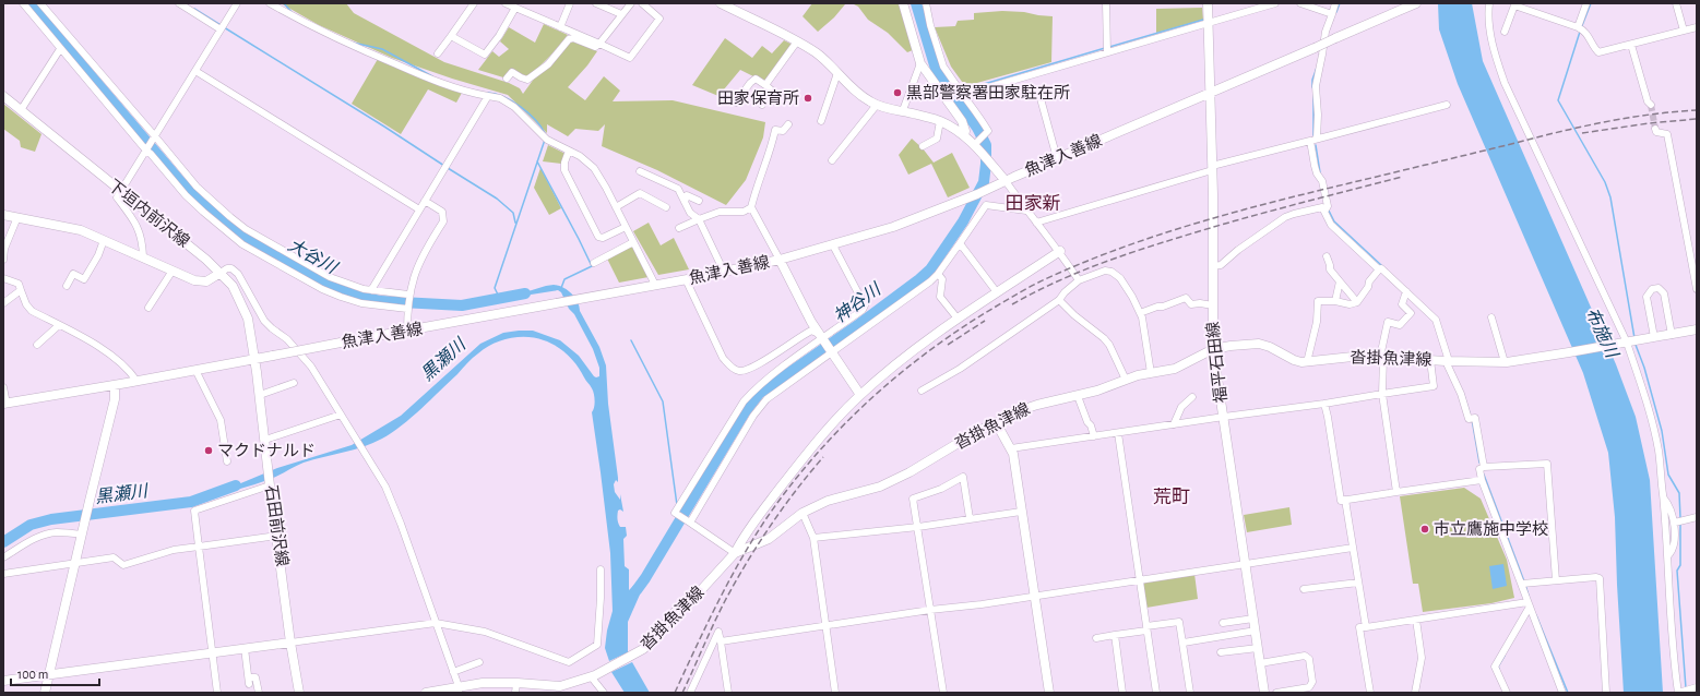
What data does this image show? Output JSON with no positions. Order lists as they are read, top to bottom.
{
  "streets": {
    "main road": [
      "魚津入善線",
      "下垣内前沢線",
      "沓掛魚津線",
      "福平石田線",
      "石田前沢線"
    ]
  },
  "crossings": [
    ["魚津入善線", "下垣内前沢線"],
    ["魚津入善線", "福平石田線"],
    ["魚津入善線", "石田前沢線"],
    ["下垣内前沢線", "石田前沢線"],
    ["沓掛魚津線", "福平石田線"]
  ],
  "districts": ["田家新", "荒町"],
  "water": [
    "大谷川",
    "神谷川",
    "布施川",
    "黒瀬川"
  ],
  "places": [
    "黒部警察署田家駐在所",
    "田家保育所",
    "マクドナルド",
    "市立鷹施中学校"
  ],
  "scale_bar": "100 m"
}
